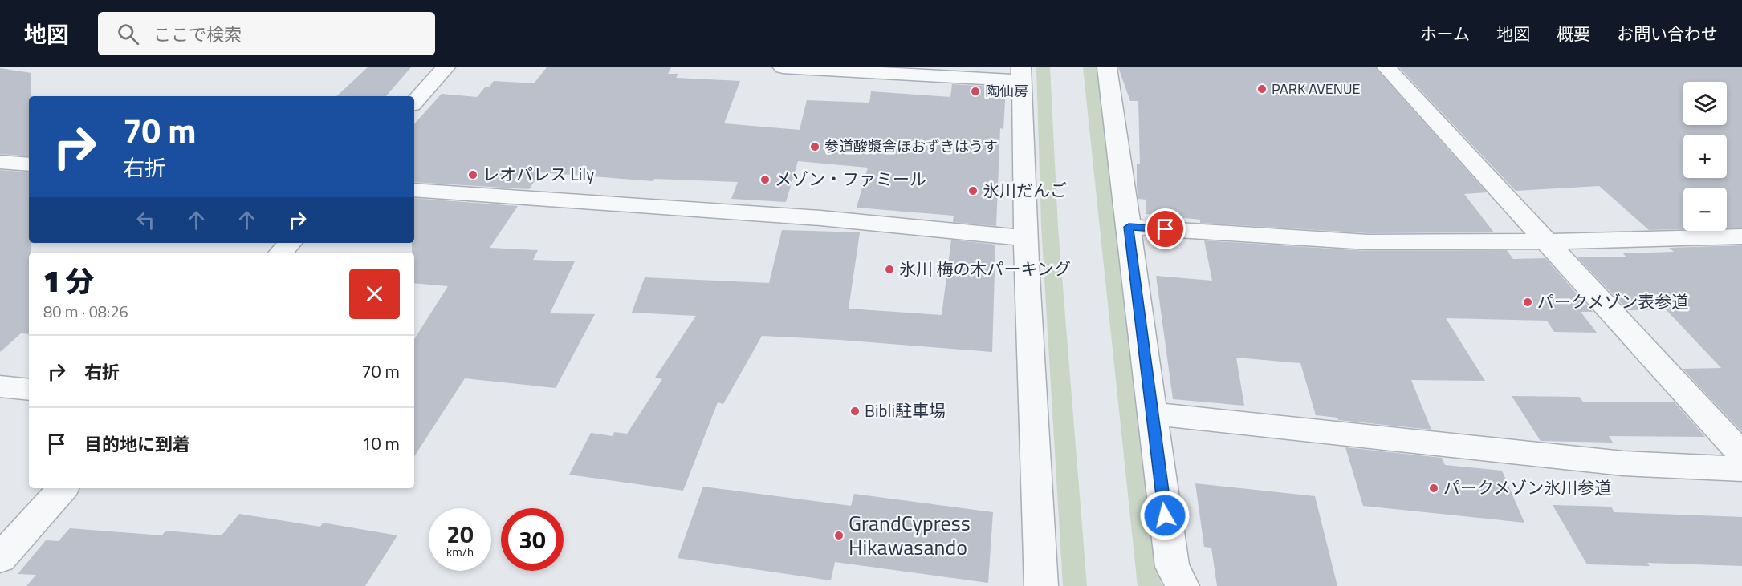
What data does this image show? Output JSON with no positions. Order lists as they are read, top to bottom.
{
  "places": [
    "PARK AVENUE",
    "陶仙房",
    "参道酸漿舎ほおずきはうす",
    "レオパレス Lily",
    "メゾン・ファミール",
    "氷川だんご",
    "氷川 梅の木パーキング",
    "パークメゾン表参道",
    "Bibli駐車場",
    "パークメゾン氷川参道",
    "GrandCypress Hikawasando"
  ],
  "page": {
    "header": "地図",
    "search": "ここで検索",
    "nav": [
      "ホーム",
      "地図",
      "概要",
      "お問い合わせ"
    ],
    "map_buttons": ["+", "−"],
    "turn": ["70 m", "右折"],
    "heading": ["1 分", "80 m · 08:26"],
    "list": [
      {
        "name": "右折",
        "value": "70 m"
      },
      {
        "name": "目的地に到着",
        "value": "10 m"
      }
    ],
    "speed": "20 km/h",
    "limit": "30"
  }
}
